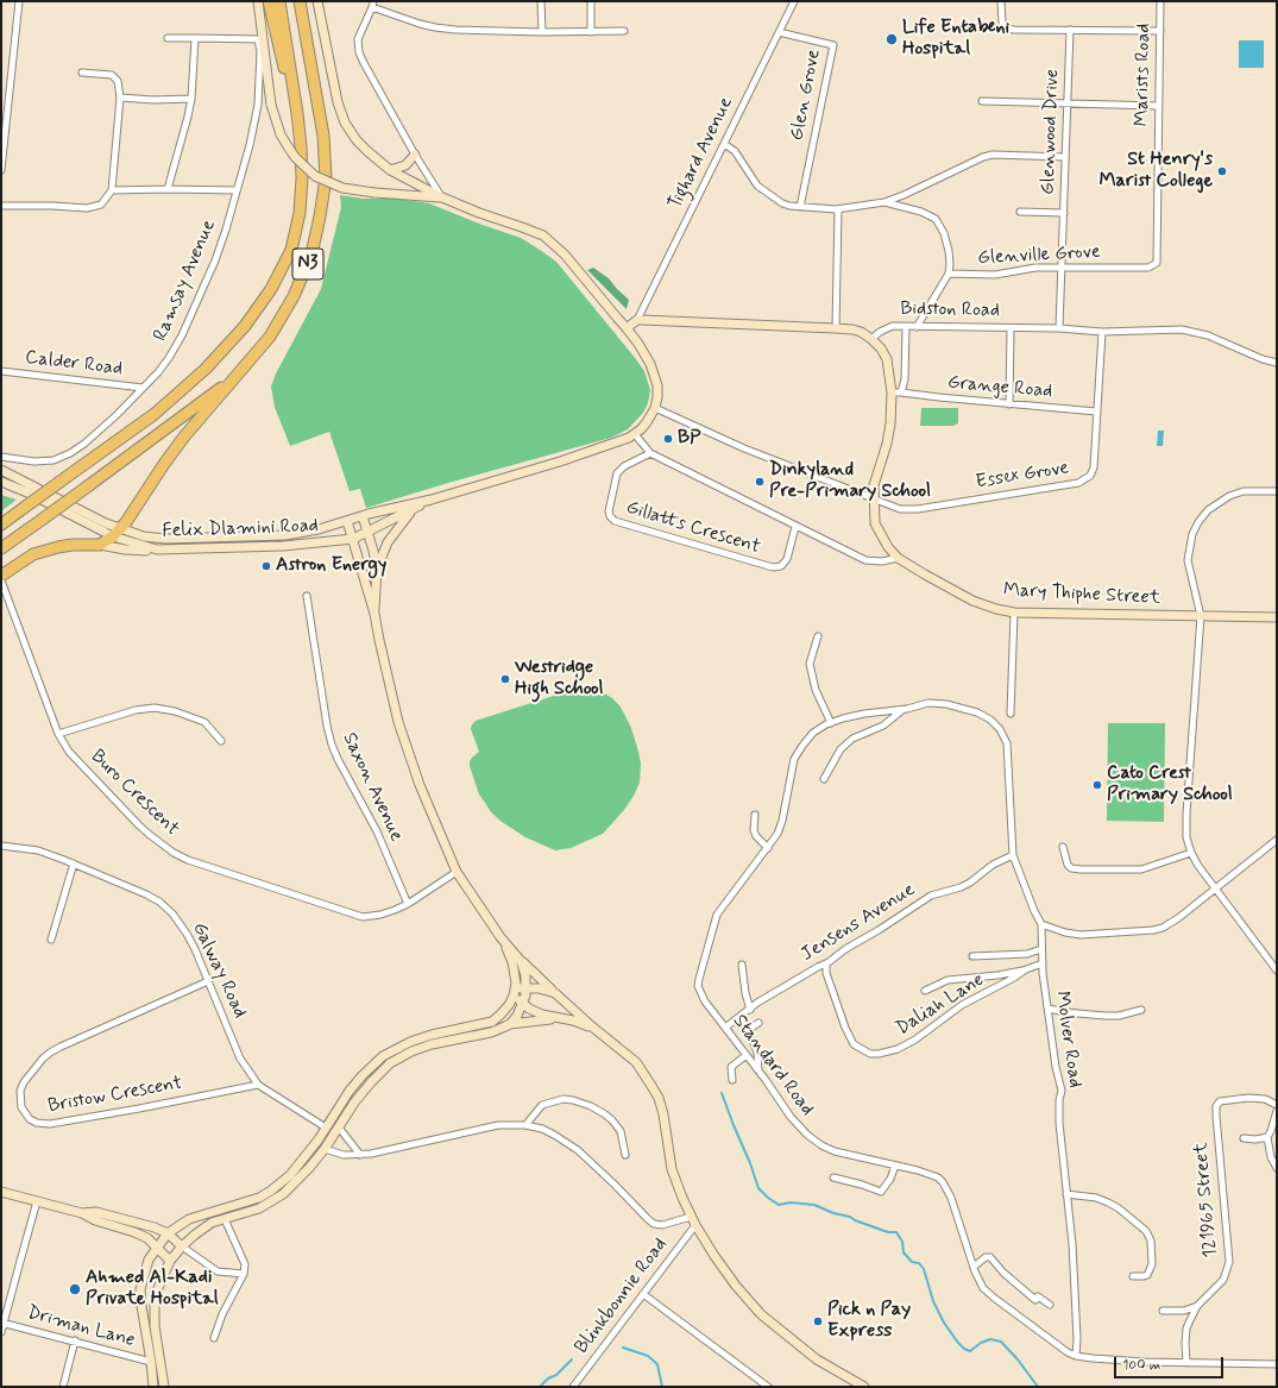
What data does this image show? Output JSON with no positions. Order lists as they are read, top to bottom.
{
  "streets": {
    "highway": ["N3"],
    "main road": ["Felix Dlamini Road", "Mary Thiphe Street"],
    "street": [
      "Marists Road",
      "Glen Grove",
      "Glenwood Drive",
      "Tighard Avenue",
      "Glenville Grove",
      "Ramsay Avenue",
      "Bidston Road",
      "Calder Road",
      "Grange Road",
      "Essex Grove",
      "Gillatts Crescent",
      "Saxon Avenue",
      "Buro Crescent",
      "Jensens Avenue",
      "Galway Road",
      "Daliah Lane",
      "Molver Road",
      "Standard Road",
      "Bristow Crescent",
      "121965 Street",
      "Blinkbonnie Road",
      "Driman Lane"
    ]
  },
  "crossings": [
    ["Marists Road", "Glenville Grove"],
    ["Glen Grove", "Tighard Avenue"],
    ["Glenwood Drive", "Glenville Grove"],
    ["Glenwood Drive", "Bidston Road"],
    ["Ramsay Avenue", "Calder Road"],
    ["Bidston Road", "Essex Grove"],
    ["Grange Road", "Essex Grove"],
    ["Saxon Avenue", "Buro Crescent"],
    ["Jensens Avenue", "Daliah Lane"],
    ["Jensens Avenue", "Molver Road"],
    ["Jensens Avenue", "Standard Road"],
    ["Galway Road", "Bristow Crescent"],
    ["Daliah Lane", "Molver Road"],
    ["Molver Road", "Standard Road"],
    ["Standard Road", "121965 Street"]
  ],
  "places": [
    "Life Entabeni Hospital",
    "St Henry's Marist College",
    "BP",
    "Dinkyland Pre-Primary School",
    "Astron Energy",
    "Westridge High School",
    "Cato Crest Primary School",
    "Ahmed Al-Kadi Private Hospital",
    "Pick n Pay Express"
  ],
  "scale_bar": "100 m"
}
